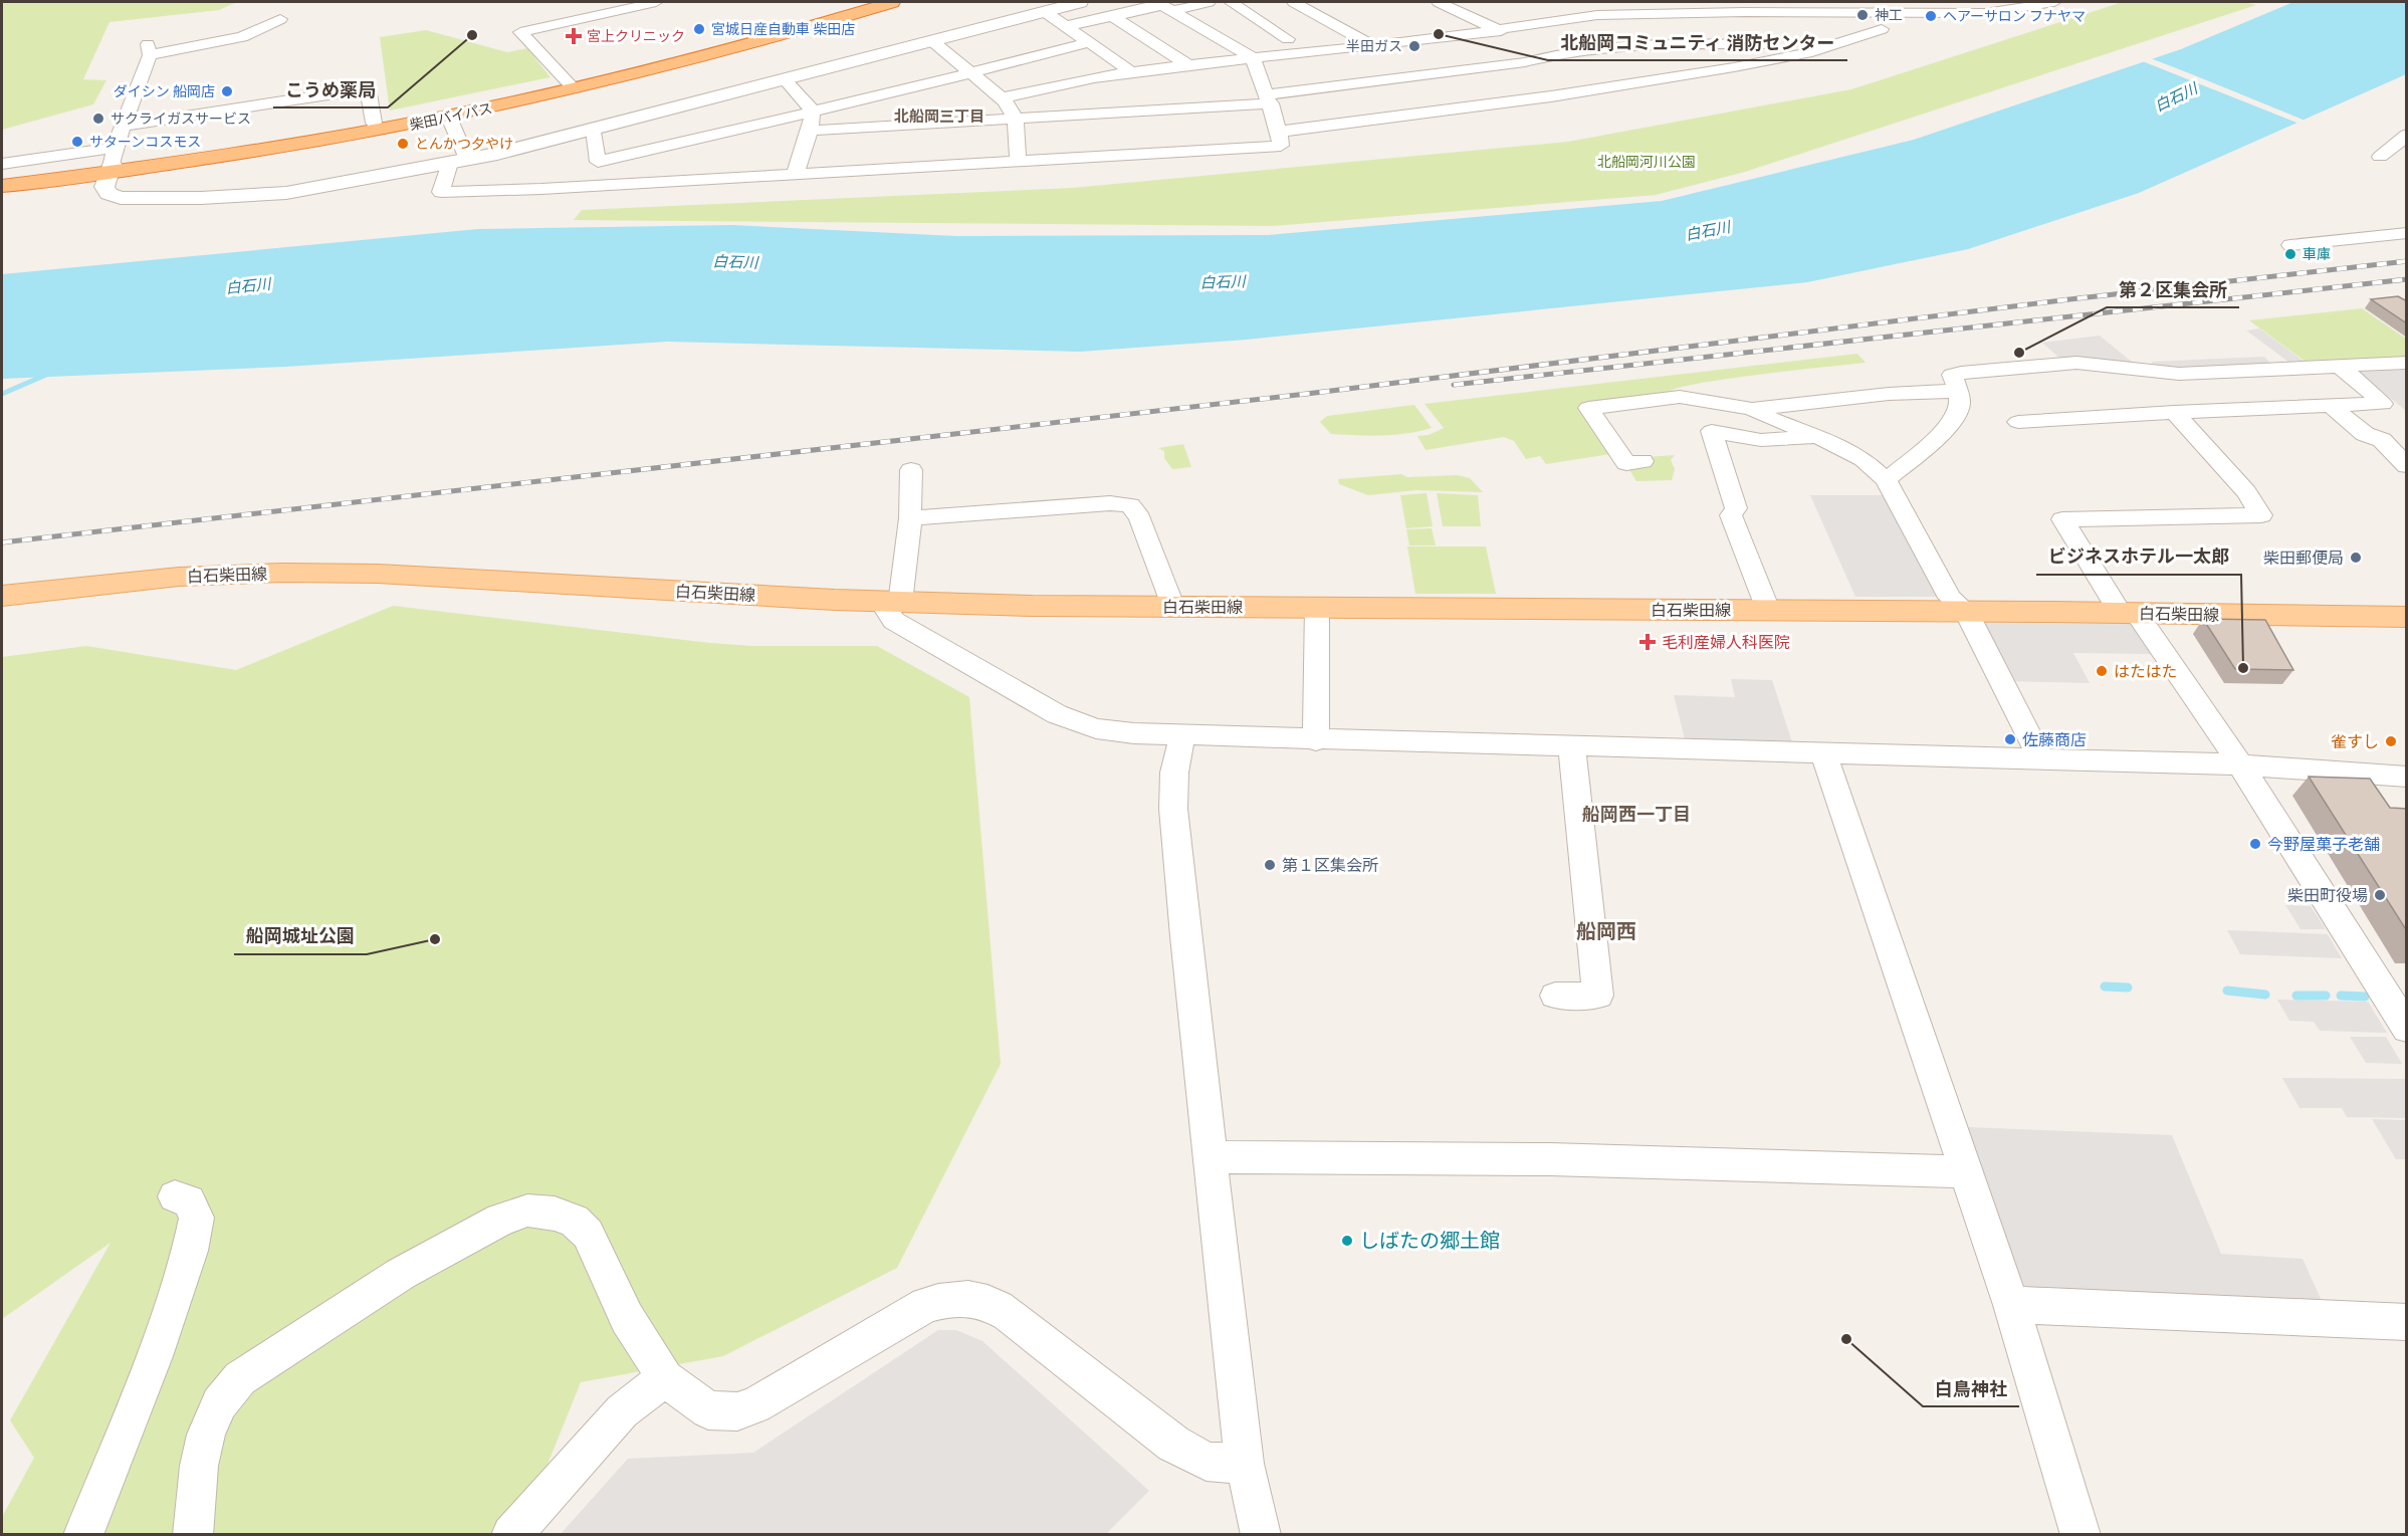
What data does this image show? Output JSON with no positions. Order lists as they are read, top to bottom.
{
  "streets": {
    "highway": ["柴田バイパス"],
    "main road": ["白石柴田線"]
  },
  "districts": ["北船岡三丁目", "船岡西一丁目", "船岡西"],
  "water": ["白石川"],
  "parks": ["北船岡河川公園"],
  "places": {
    "other": [
      "神工",
      "ヘアーサロン フナヤマ",
      "宮城日産自動車 柴田店",
      "北船岡コミュニティ 消防センター",
      "こうめ薬局",
      "半田ガス",
      "ダイシン 船岡店",
      "サクライガスサービス",
      "サターンコスモス",
      "とんかつ夕やけ",
      "車庫",
      "第２区集会所",
      "柴田郵便局",
      "ビジネスホテル一太郎",
      "はたはた",
      "佐藤商店",
      "雀すし",
      "今野屋菓子老舗",
      "第１区集会所",
      "柴田町役場",
      "船岡城址公園",
      "しばたの郷土館",
      "白鳥神社"
    ],
    "health": ["宮上クリニック", "毛利産婦人科医院"]
  }
}
